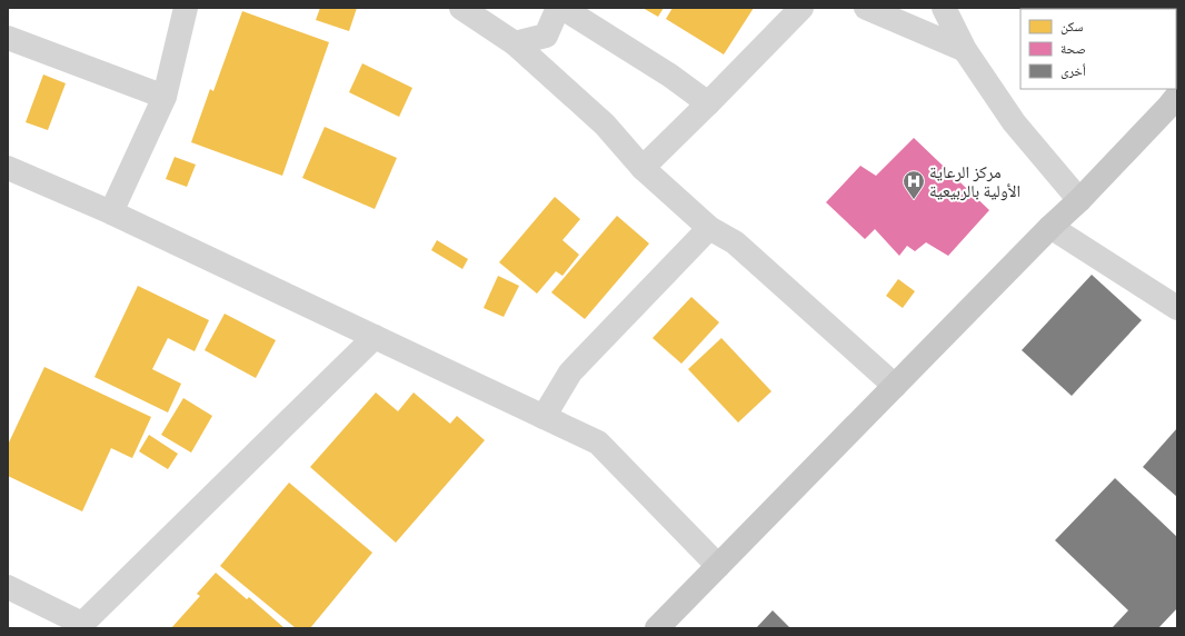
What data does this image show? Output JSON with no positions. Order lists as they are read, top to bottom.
{
  "places": {
    "hospital": ["مركز الرعاية الأولية بالربيعية"]
  },
  "legend": ["سكن", "صحة", "أخرى"]
}
